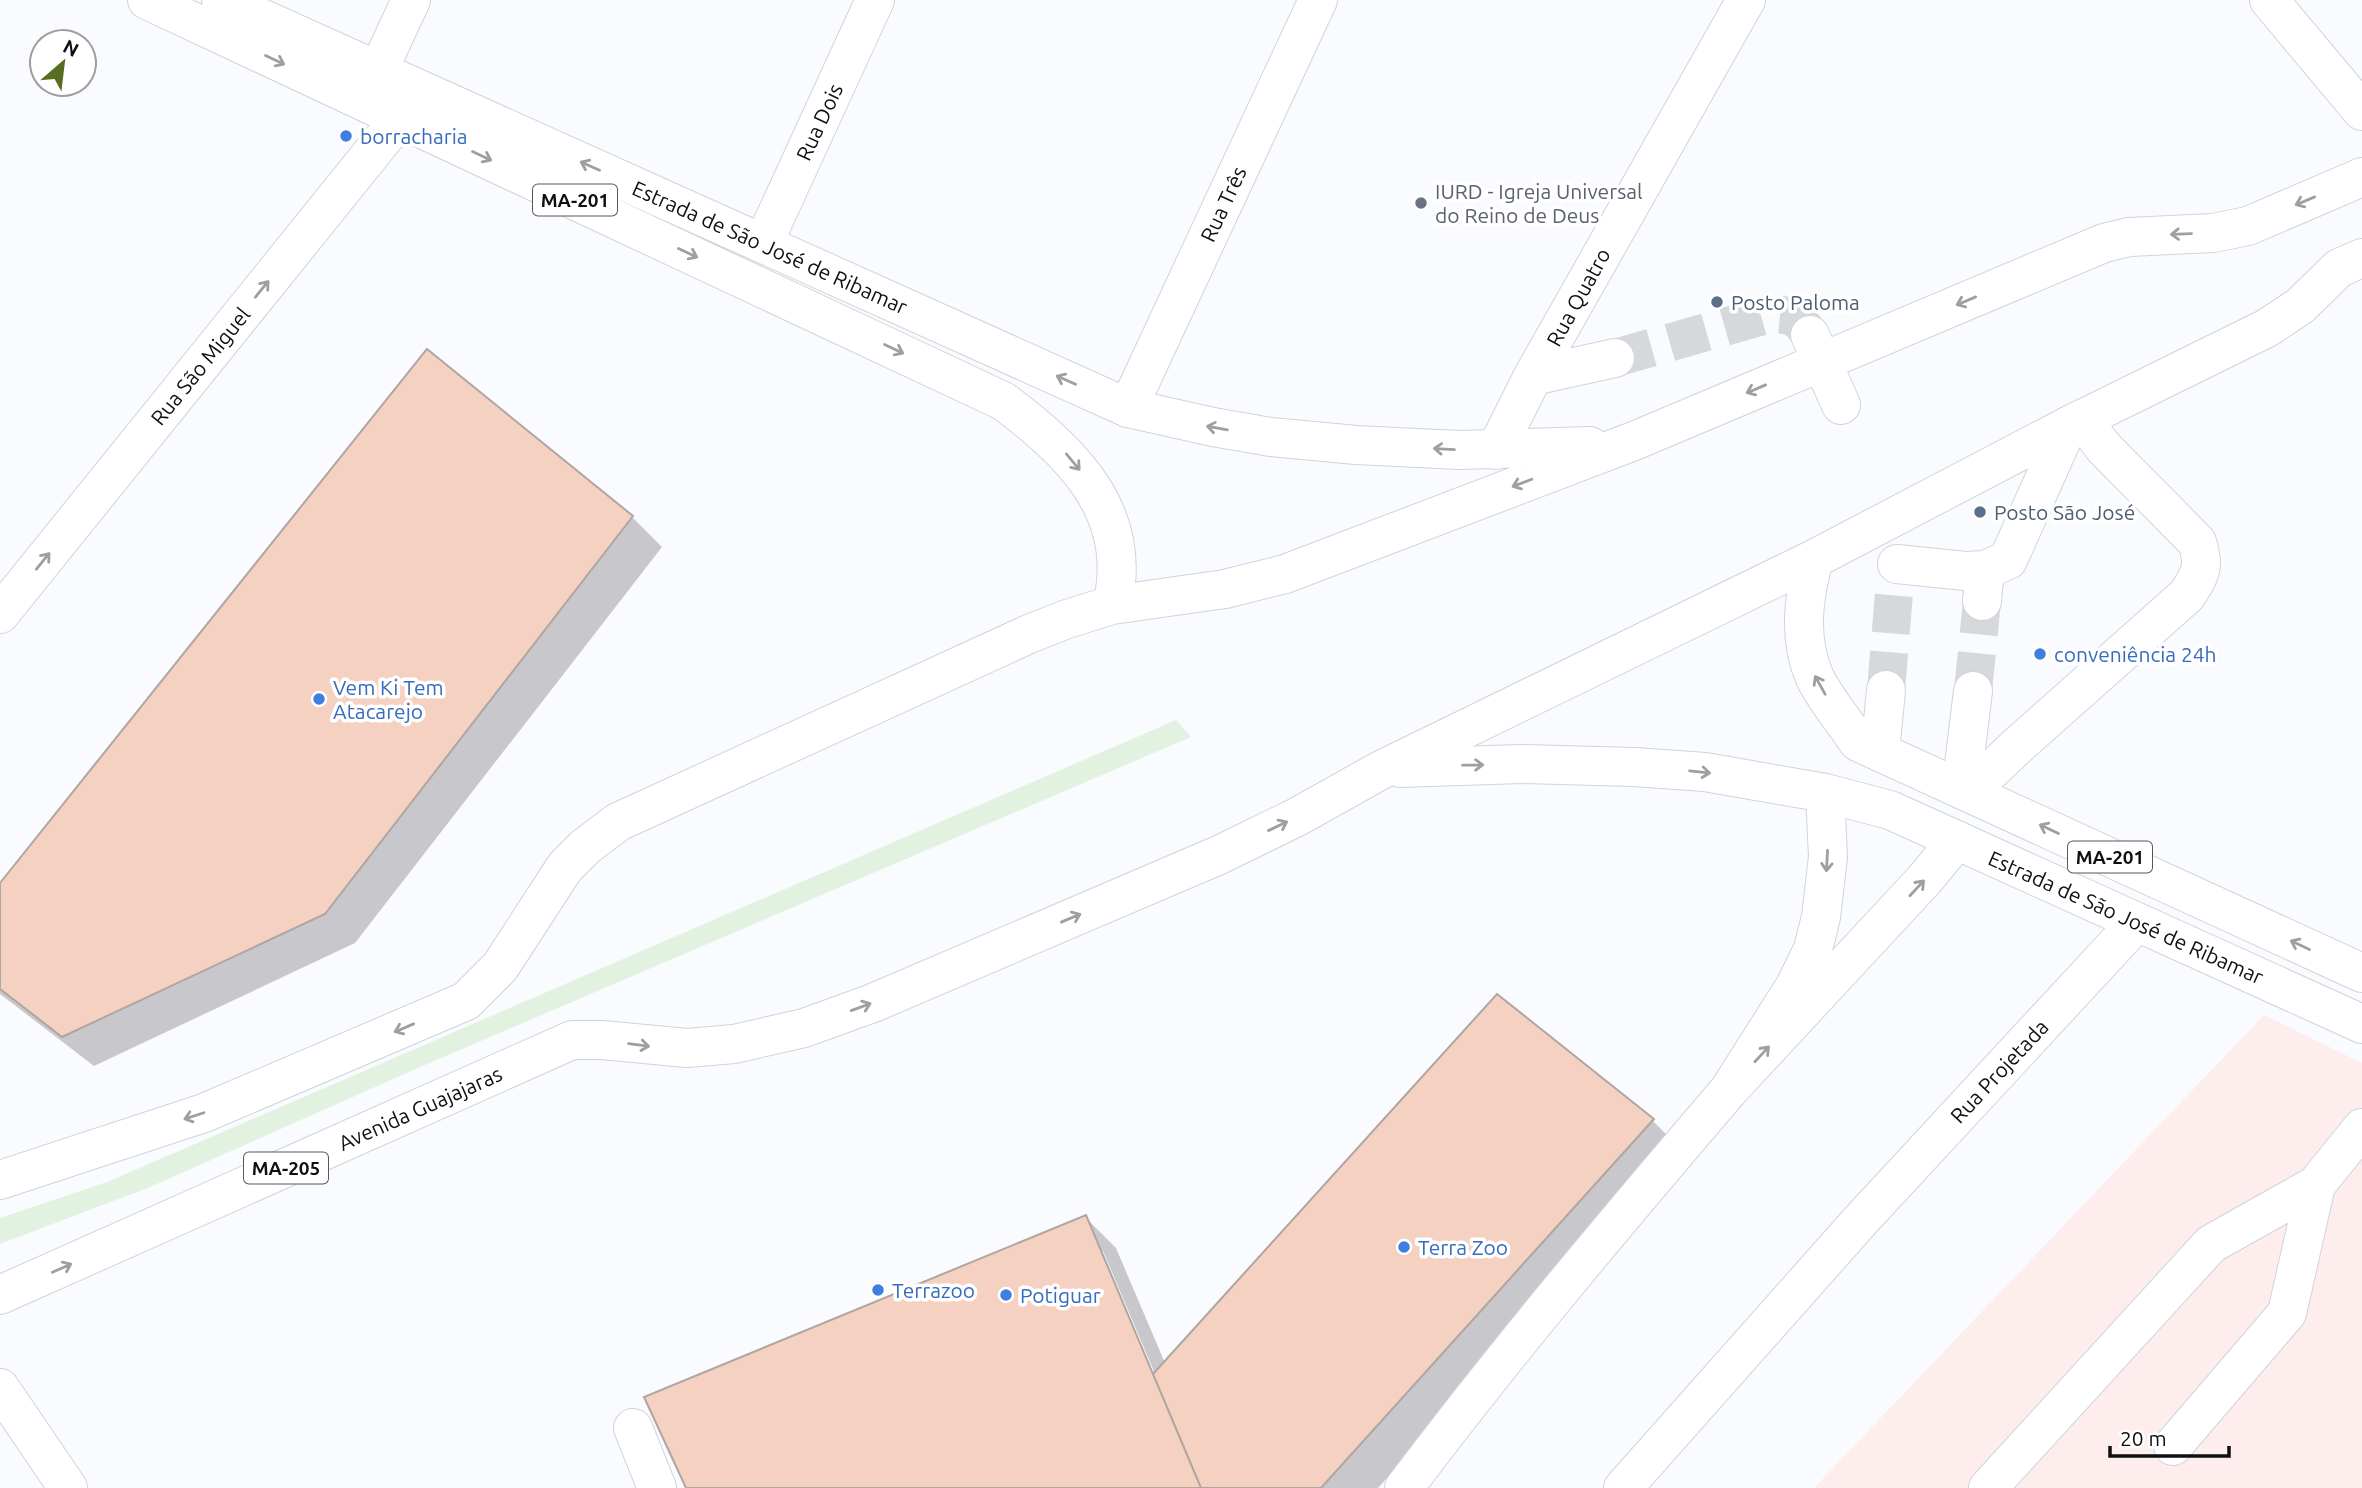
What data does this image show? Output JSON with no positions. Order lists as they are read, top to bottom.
{
  "streets": {
    "main road": [
      "Rua Dois",
      "MA-201",
      "Rua Três",
      "Estrada de São José de Ribamar",
      "Rua Quatro",
      "Rua São Miguel",
      "Rua Projetada",
      "Avenida Guajajaras",
      "MA-205"
    ]
  },
  "crossings": [
    ["Rua Dois", "Estrada de São José de Ribamar"],
    ["Rua Três", "Estrada de São José de Ribamar"],
    ["Estrada de São José de Ribamar", "Rua Quatro"],
    ["Estrada de São José de Ribamar", "Rua São Miguel"],
    ["Estrada de São José de Ribamar", "Rua Projetada"],
    ["Estrada de São José de Ribamar", "Avenida Guajajaras"]
  ],
  "one_way": ["Rua São Miguel"],
  "places": [
    "borracharia",
    "IURD - Igreja Universal do Reino de Deus",
    "Posto Paloma",
    "Posto São José",
    "conveniência 24h",
    "Vem Ki Tem Atacarejo",
    "Terra Zoo",
    "Terrazoo",
    "Potiguar"
  ],
  "scale_bar": "20 m",
  "north": "top right"
}
